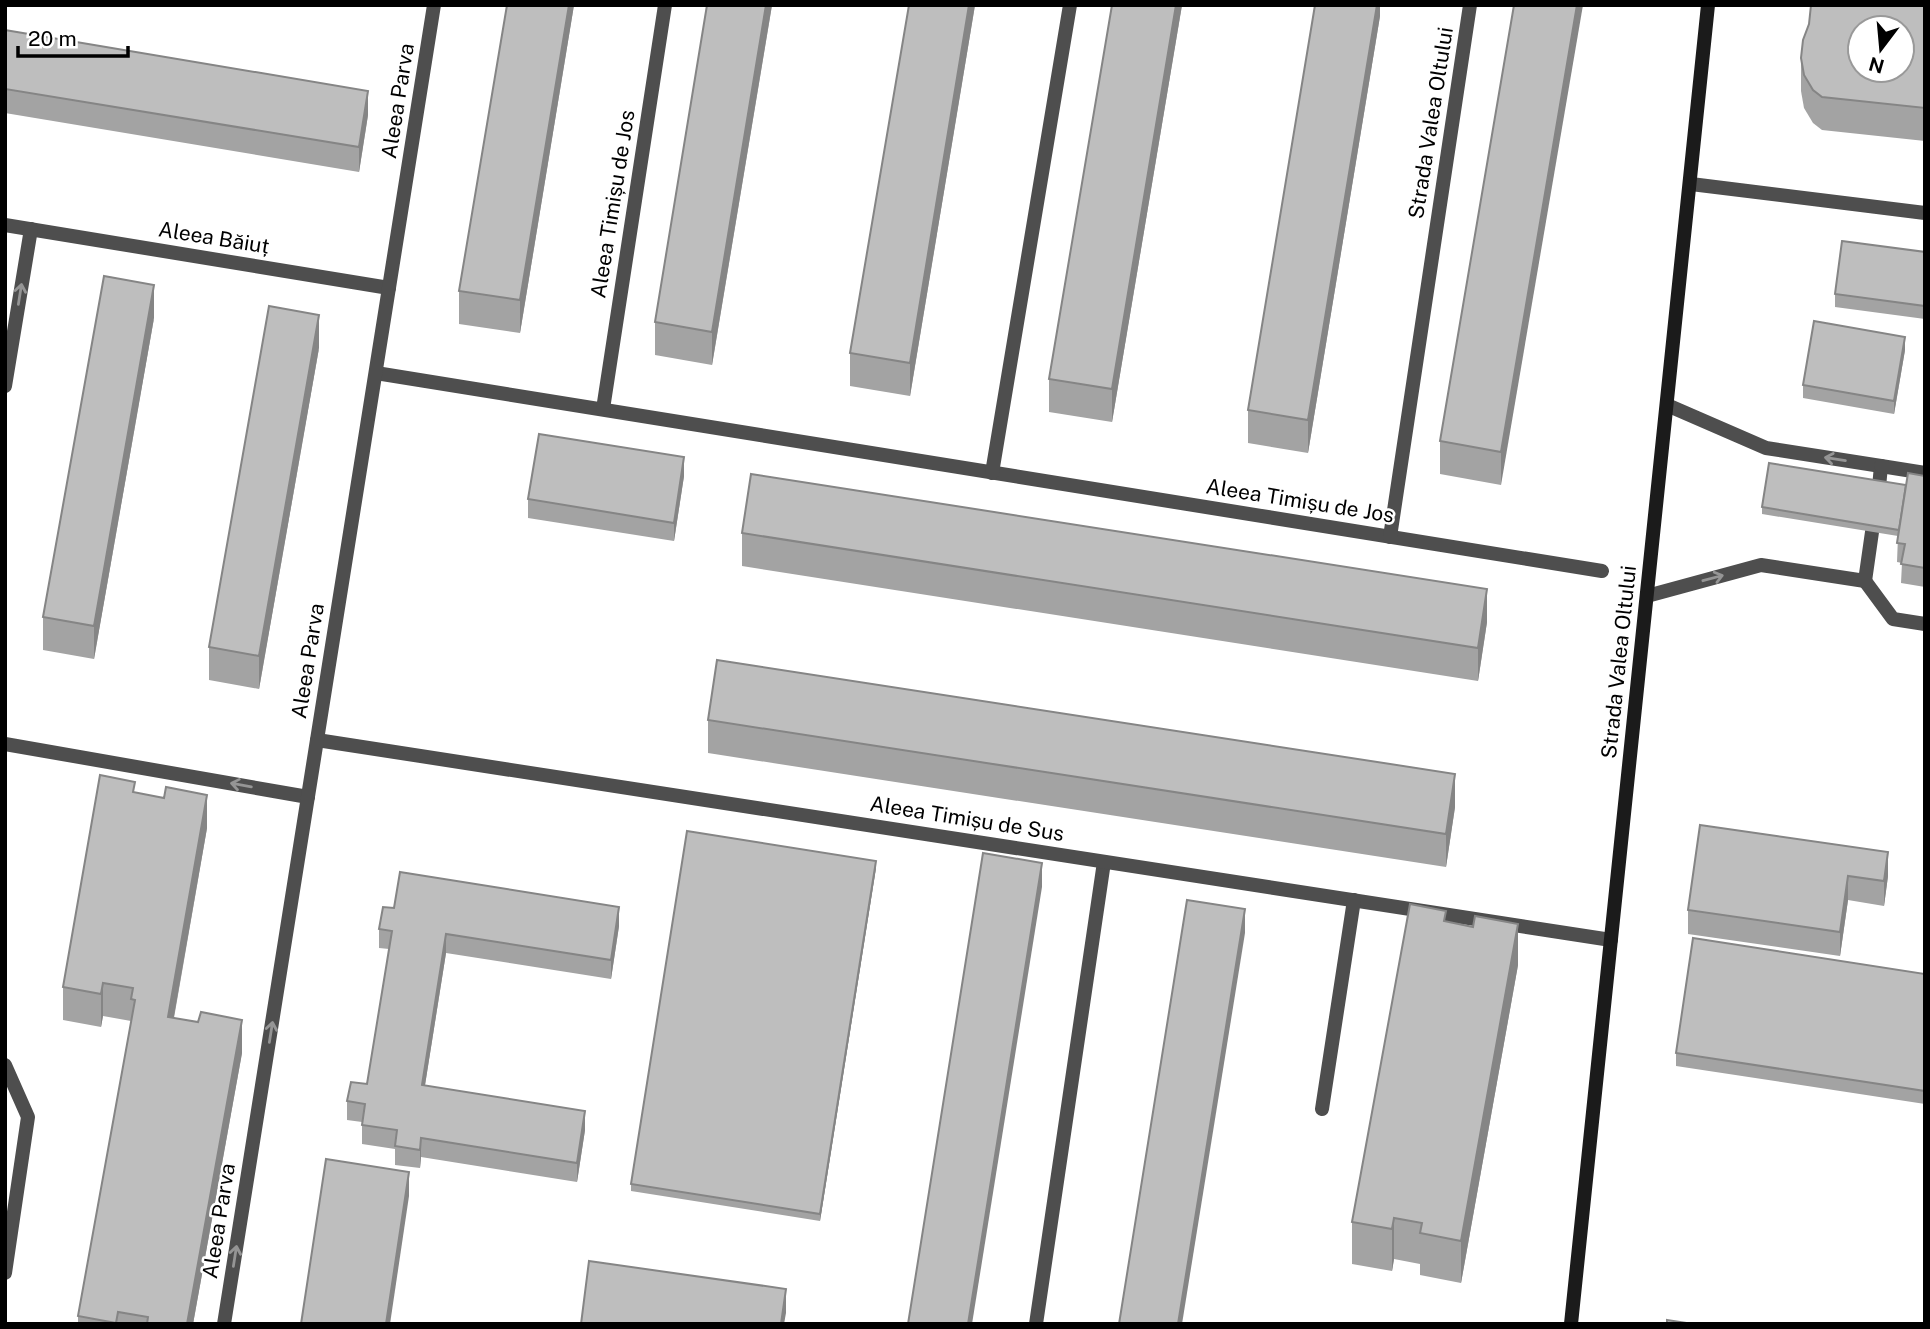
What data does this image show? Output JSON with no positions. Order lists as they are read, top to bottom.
{
  "streets": {
    "main road": ["Strada Valea Oltului"],
    "street": [
      "Aleea Parva",
      "Aleea Timișu de Jos",
      "Aleea Băiuț",
      "Aleea Timișu de Sus"
    ]
  },
  "crossings": [
    ["Aleea Parva", "Aleea Timișu de Jos"],
    ["Aleea Parva", "Aleea Băiuț"],
    ["Aleea Parva", "Aleea Timișu de Sus"],
    ["Strada Valea Oltului", "Aleea Timișu de Jos"],
    ["Strada Valea Oltului", "Aleea Timișu de Sus"]
  ],
  "one_way": ["Aleea Parva"],
  "scale_bar": "20 m",
  "north": "bottom"
}
